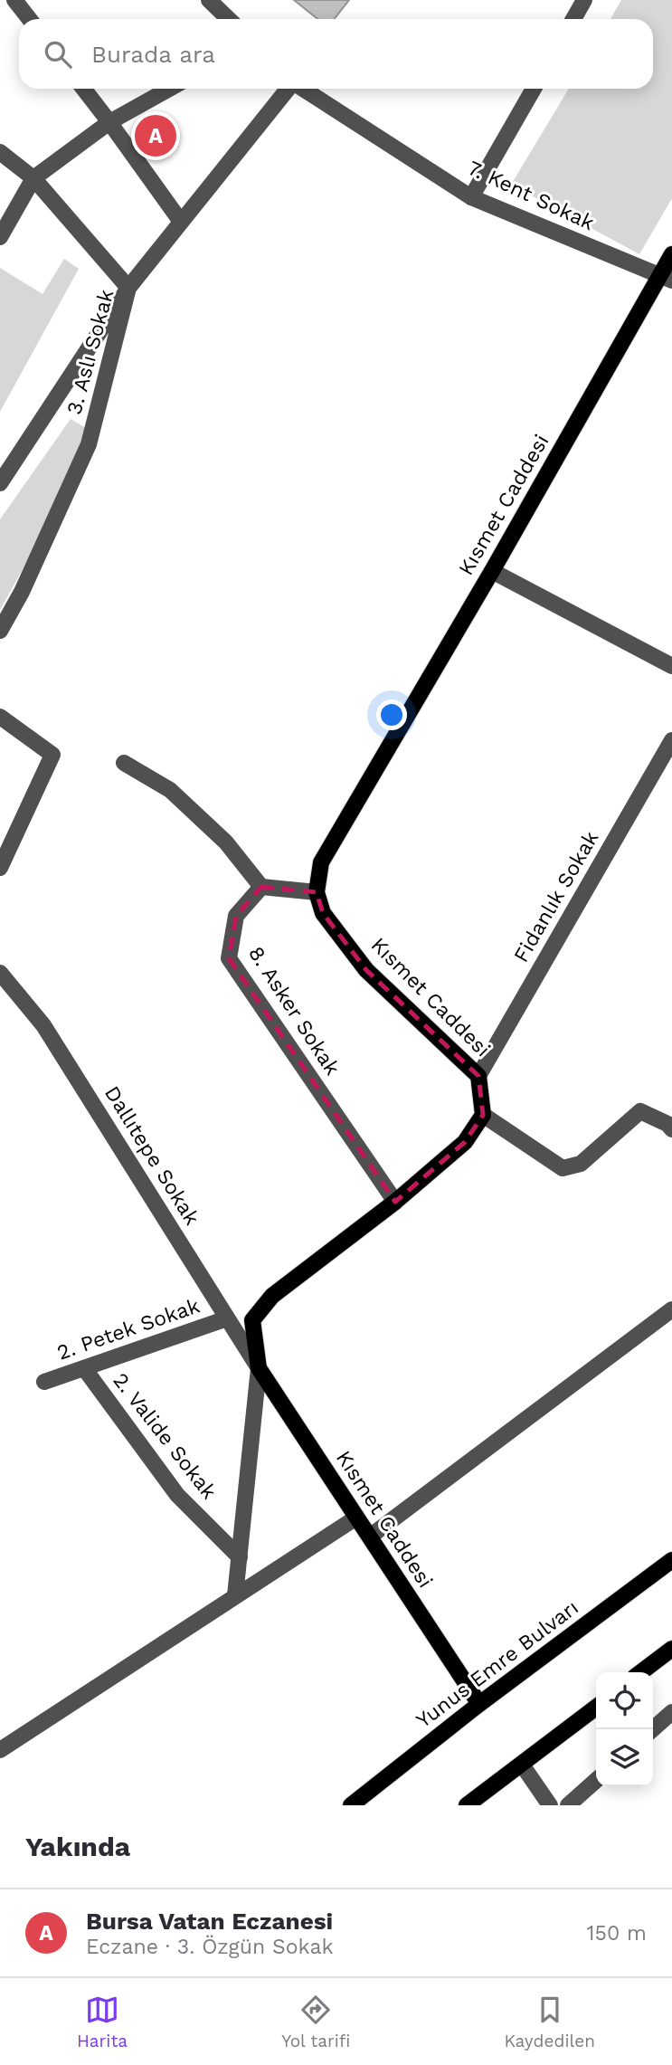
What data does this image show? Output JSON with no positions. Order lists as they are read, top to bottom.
{
  "streets": {
    "main road": ["Kısmet Caddesi", "Yunus Emre Bulvarı"],
    "street": [
      "7. Kent Sokak",
      "3. Aslı Sokak",
      "Fidanlık Sokak",
      "8. Asker Sokak",
      "Dallıtepe Sokak",
      "2. Petek Sokak",
      "2. Valide Sokak"
    ]
  },
  "crossings": [
    ["7. Kent Sokak", "Kısmet Caddesi"],
    ["Kısmet Caddesi", "Fidanlık Sokak"],
    ["Kısmet Caddesi", "8. Asker Sokak"],
    ["Kısmet Caddesi", "Dallıtepe Sokak"],
    ["Kısmet Caddesi", "Yunus Emre Bulvarı"],
    ["Dallıtepe Sokak", "2. Petek Sokak"],
    ["2. Petek Sokak", "2. Valide Sokak"]
  ],
  "page": {
    "search": "Burada ara",
    "pins": "A",
    "heading": "Yakında",
    "list": [
      {
        "mark": "A",
        "name": "Bursa Vatan Eczanesi",
        "note": "Eczane · 3. Özgün Sokak",
        "value": "150 m"
      }
    ],
    "nav": ["Harita", "Yol tarifi", "Kaydedilen"]
  }
}
